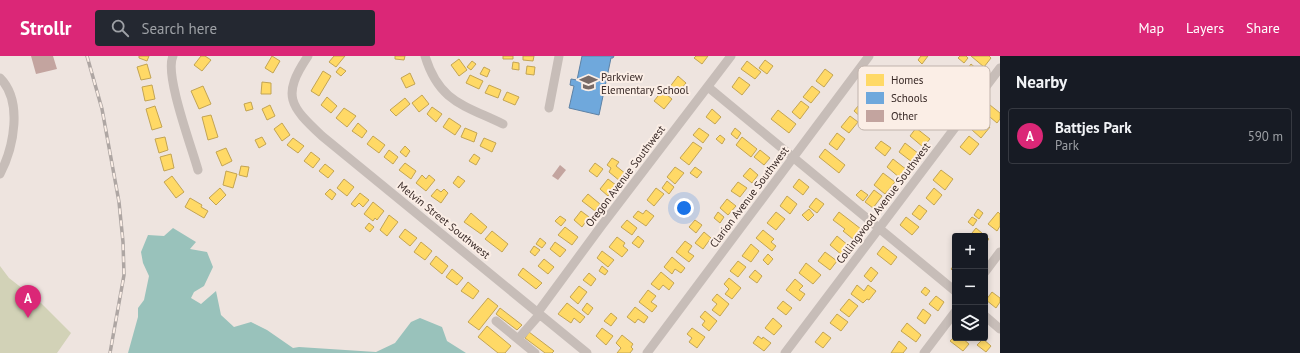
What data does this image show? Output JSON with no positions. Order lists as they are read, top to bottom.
{
  "streets": {
    "street": [
      "Oregon Avenue Southwest",
      "Clarion Avenue Southwest",
      "Collingwood Avenue Southwest",
      "Melvin Street Southwest"
    ]
  },
  "crossings": [
    ["Oregon Avenue Southwest", "Melvin Street Southwest"]
  ],
  "places": {
    "school or university": ["Parkview Elementary School"]
  },
  "legend": ["Homes", "Schools", "Other"],
  "page": {
    "header": "Strollr",
    "search": "Search here",
    "nav": ["Map", "Layers", "Share"],
    "heading": "Nearby",
    "list": [
      {
        "mark": "A",
        "name": "Battjes Park",
        "note": "Park",
        "value": "590 m"
      }
    ],
    "map_buttons": ["+", "−"],
    "pins": "A"
  }
}
